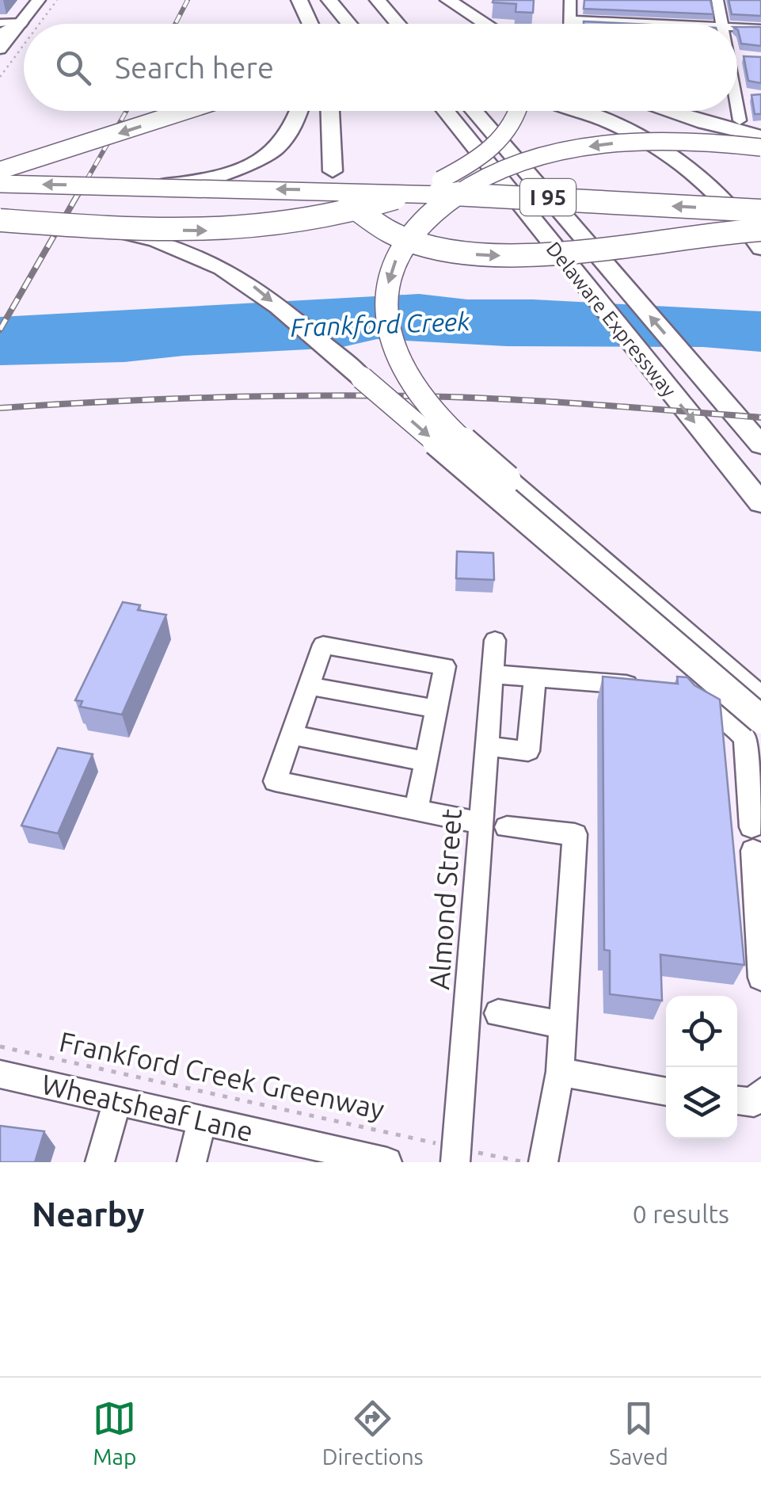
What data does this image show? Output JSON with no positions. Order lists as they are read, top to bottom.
{
  "streets": {
    "highway": ["I 95", "Delaware Expressway"],
    "street": ["Almond Street", "Wheatsheaf Lane"],
    "path": ["Frankford Creek Greenway"]
  },
  "water": ["Frankford Creek"],
  "page": {
    "search": "Search here",
    "heading": ["Nearby", "0 results"],
    "nav": ["Map", "Directions", "Saved"]
  }
}
